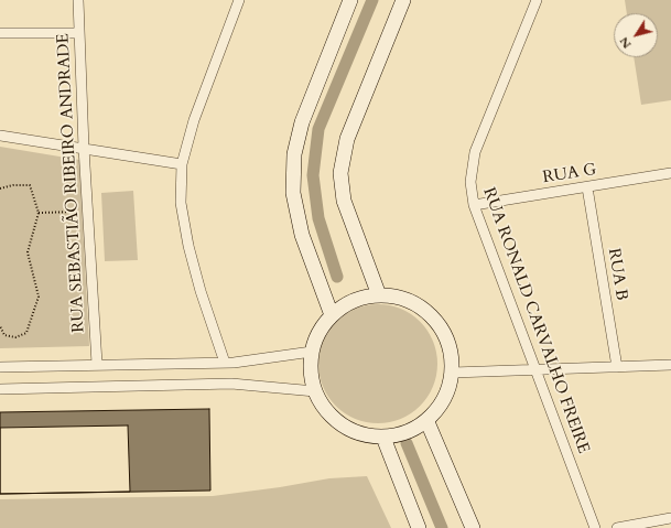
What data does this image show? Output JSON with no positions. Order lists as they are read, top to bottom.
{
  "streets": {
    "street": [
      "RUA G",
      "RUA SEBASTIÃO RIBEIRO ANDRADE",
      "RUA B",
      "RUA RONALD CARVALHO FREIRE"
    ]
  },
  "crossings": [
    ["RUA G", "RUA B"],
    ["RUA G", "RUA RONALD CARVALHO FREIRE"]
  ],
  "north": "bottom left"
}
